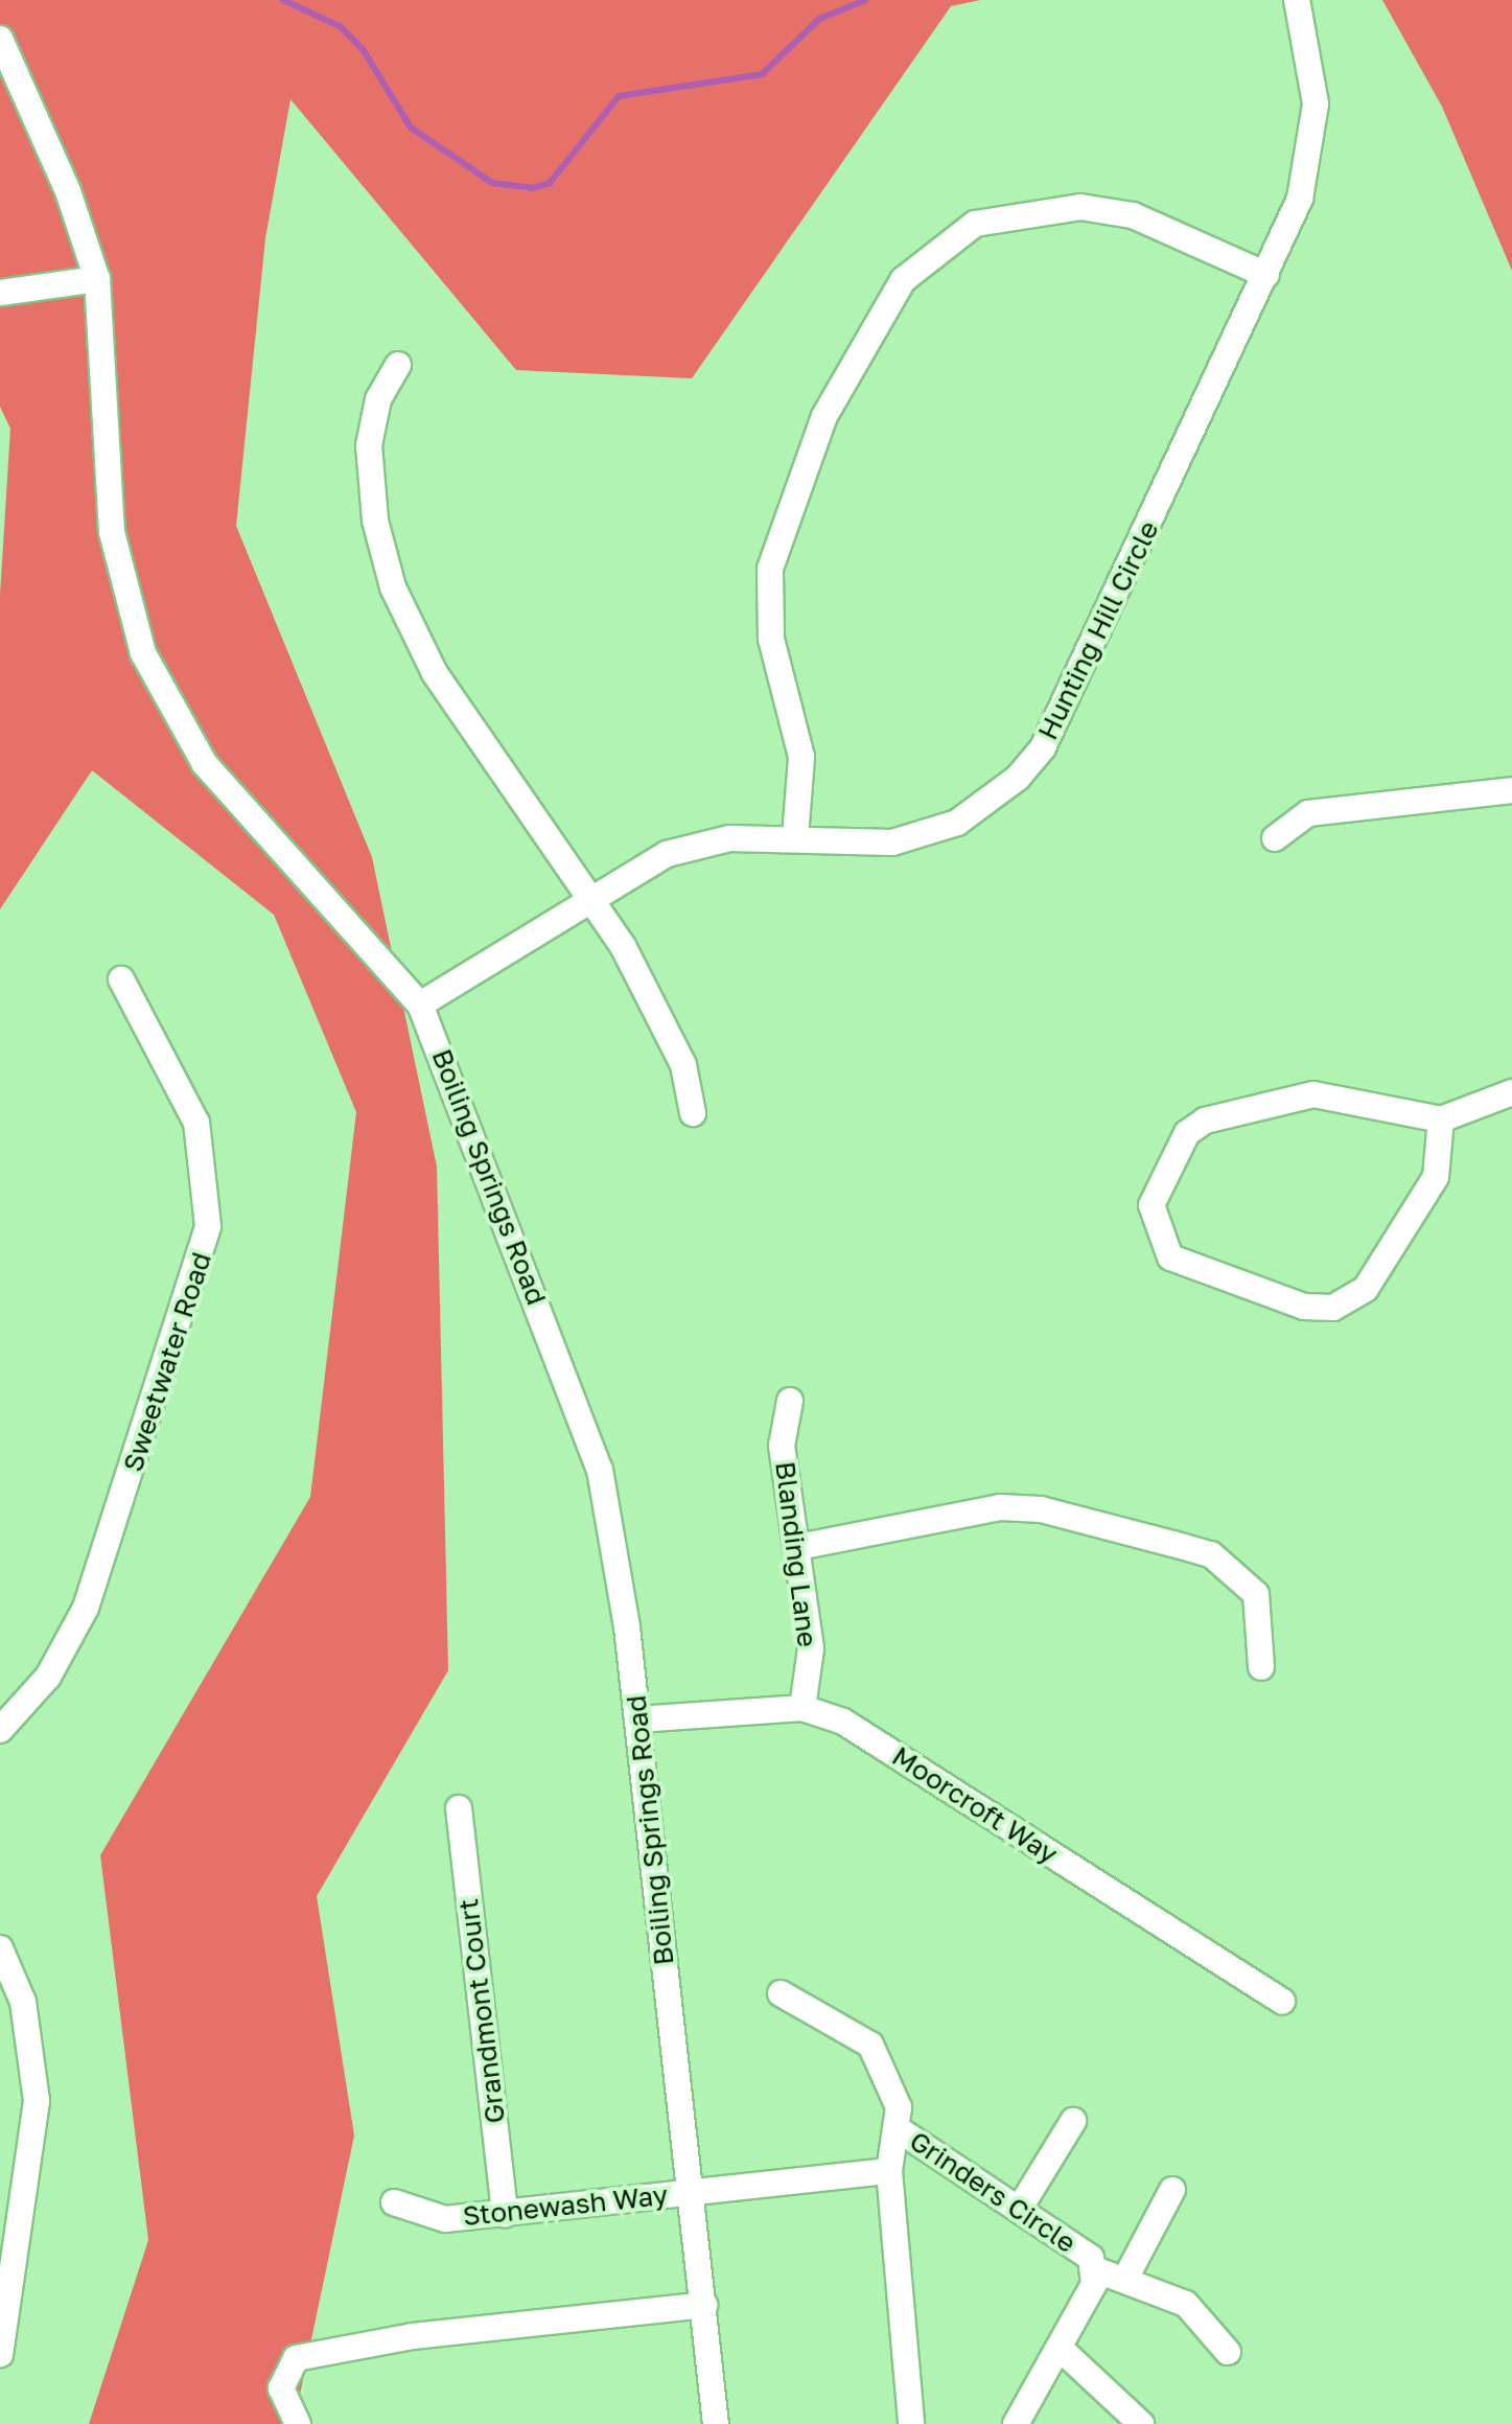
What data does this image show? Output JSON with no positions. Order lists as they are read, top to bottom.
{
  "streets": {
    "street": [
      "Hunting Hill Circle",
      "Boiling Springs Road",
      "Sweetwater Road",
      "Blanding Lane",
      "Moorcroft Way",
      "Grandmont Court",
      "Grinders Circle",
      "Stonewash Way"
    ]
  },
  "crossings": [
    ["Hunting Hill Circle", "Boiling Springs Road"],
    ["Boiling Springs Road", "Moorcroft Way"],
    ["Boiling Springs Road", "Grinders Circle"],
    ["Boiling Springs Road", "Stonewash Way"],
    ["Blanding Lane", "Moorcroft Way"],
    ["Grandmont Court", "Stonewash Way"],
    ["Grinders Circle", "Stonewash Way"]
  ]
}
